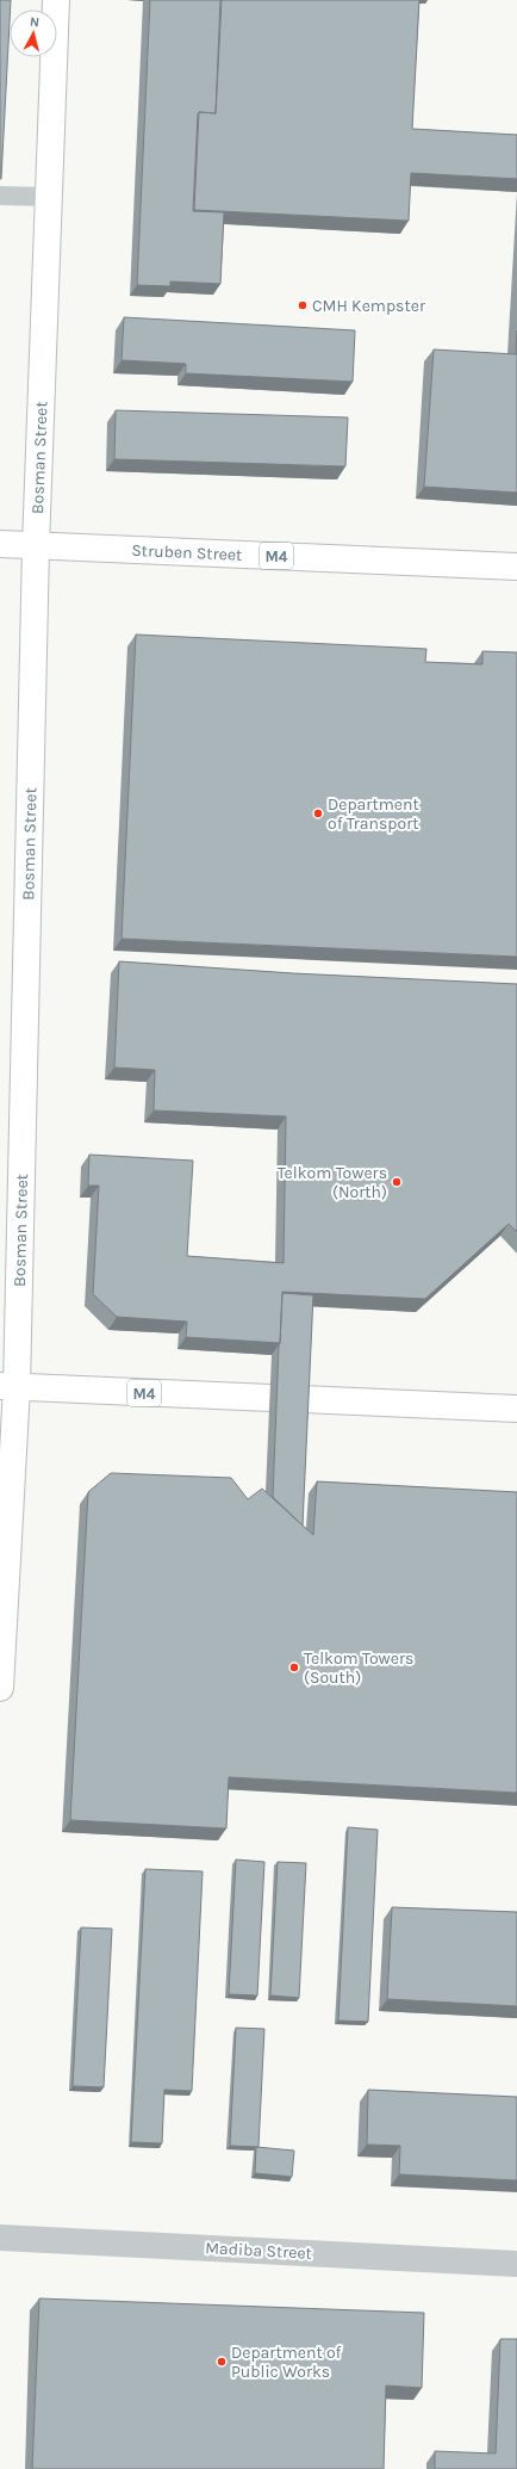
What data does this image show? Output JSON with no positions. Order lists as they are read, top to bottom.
{
  "streets": {
    "main road": ["Bosman Street", "Struben Street", "M4"],
    "street": ["Madiba Street"]
  },
  "crossings": [
    ["Bosman Street", "Struben Street"],
    ["Bosman Street", "M4"]
  ],
  "places": [
    "CMH Kempster",
    "Department of Transport",
    "Telkom Towers (North)",
    "Telkom Towers (South)",
    "Department of Public Works"
  ],
  "north": "top"
}
